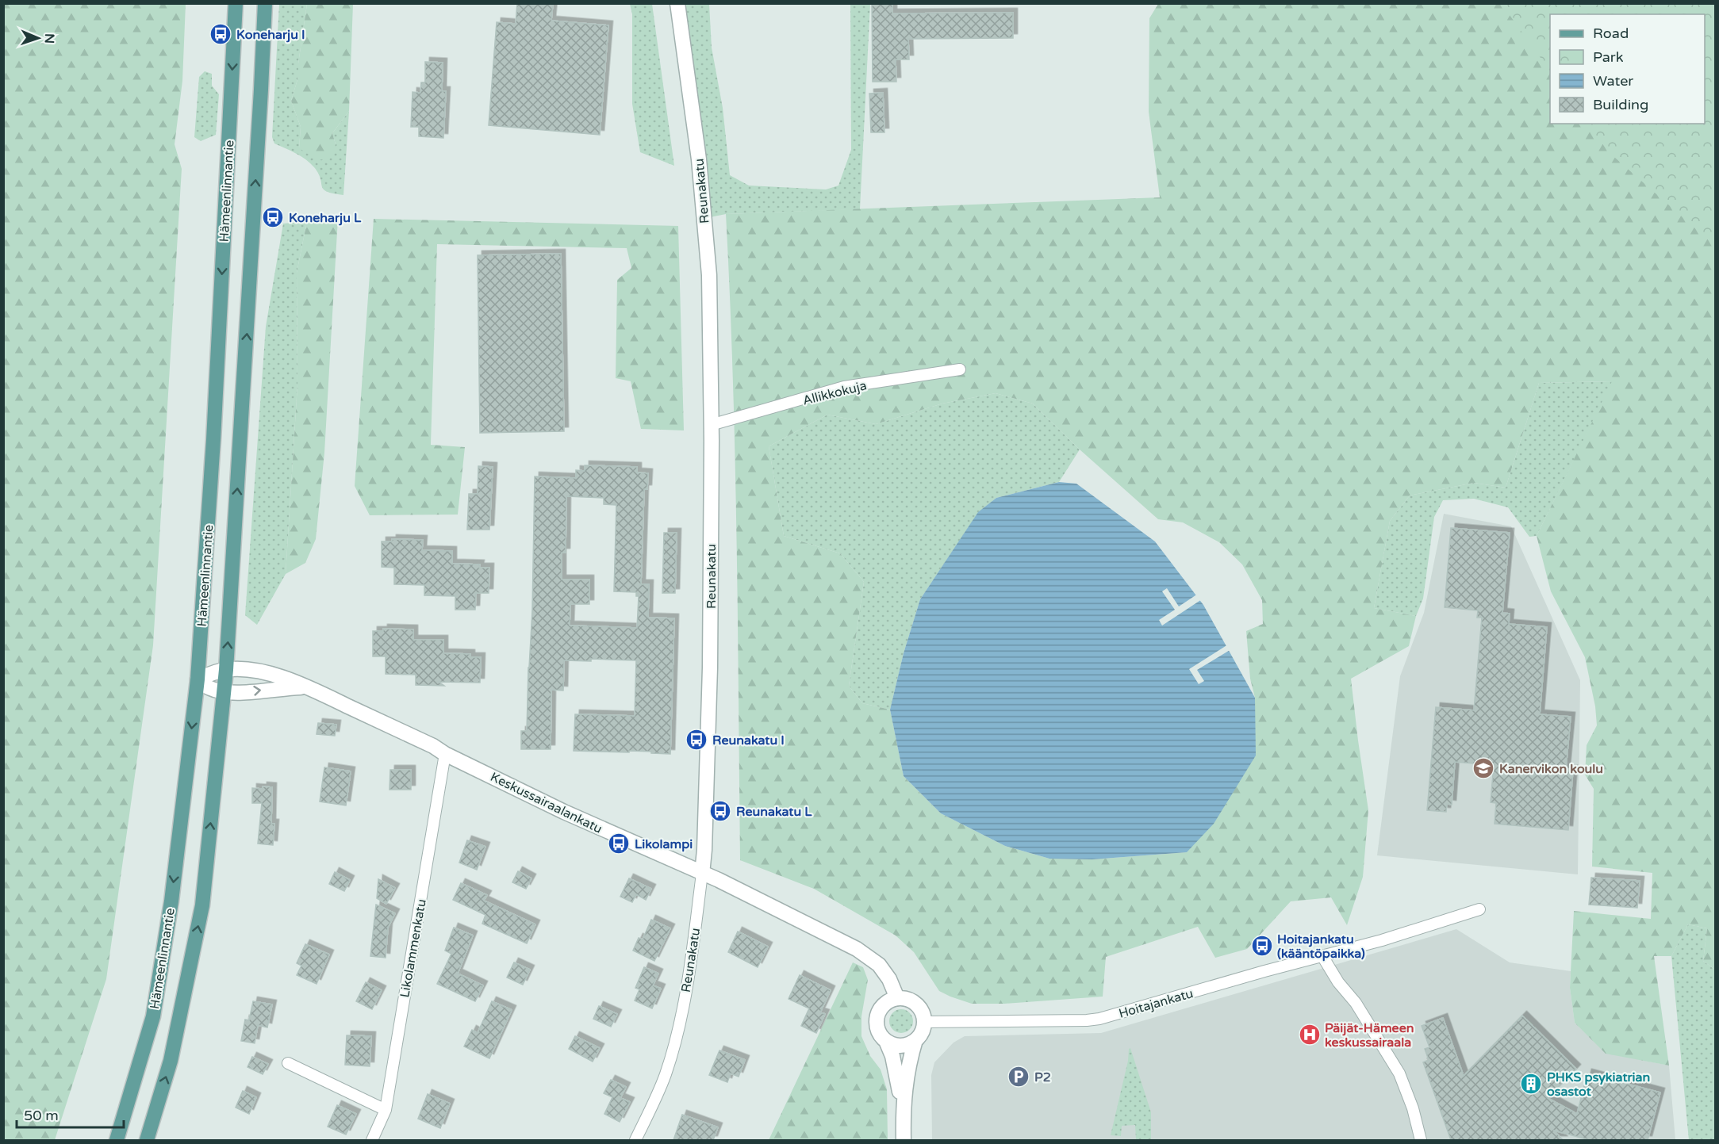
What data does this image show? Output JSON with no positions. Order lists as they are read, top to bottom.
{
  "streets": {
    "main road": ["Hämeenlinnantie"],
    "street": [
      "Reunakatu",
      "Allikkokuja",
      "Keskussairaalankatu",
      "Likolammenkatu",
      "Hoitajankatu"
    ]
  },
  "crossings": [
    ["Hämeenlinnantie", "Keskussairaalankatu"],
    ["Reunakatu", "Allikkokuja"],
    ["Reunakatu", "Keskussairaalankatu"],
    ["Keskussairaalankatu", "Likolammenkatu"],
    ["Keskussairaalankatu", "Hoitajankatu"]
  ],
  "places": {
    "bus stop": [
      "Koneharju I",
      "Koneharju L",
      "Reunakatu I",
      "Reunakatu L",
      "Likolampi",
      "Hoitajankatu (kääntöpaikka)"
    ],
    "school or university": ["Kanervikon koulu"],
    "hospital": ["Päijät-Hämeen keskussairaala"],
    "parking": ["P2"],
    "building": ["PHKS psykiatrian osastot"]
  },
  "legend": [
    "Road",
    "Park",
    "Water",
    "Building"
  ],
  "scale_bar": "50 m",
  "north": "right"
}
